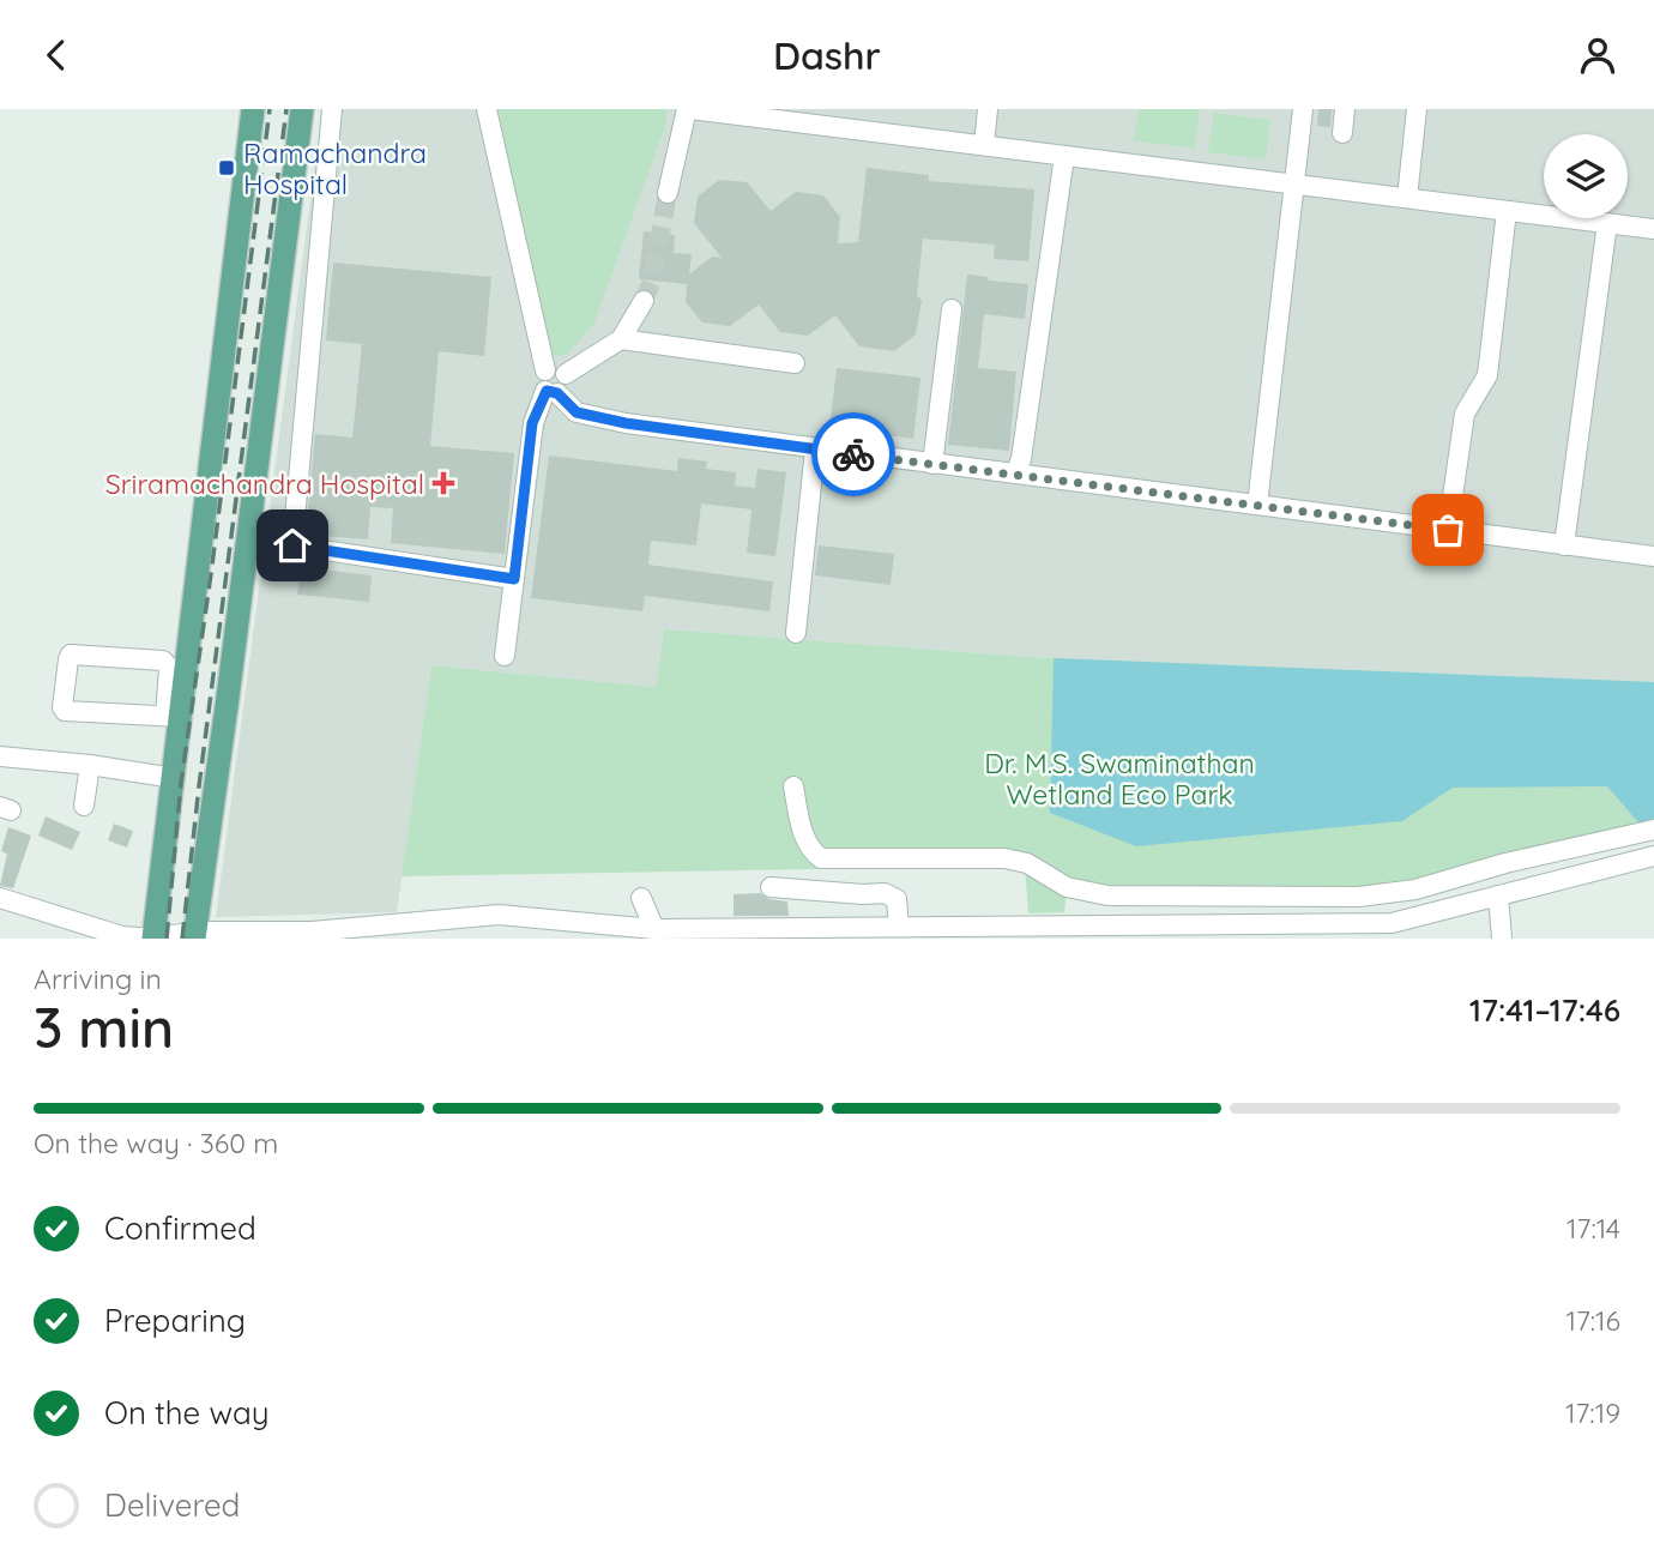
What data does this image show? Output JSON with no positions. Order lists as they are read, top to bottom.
{
  "parks": ["Dr. M.S. Swaminathan Wetland Eco Park"],
  "places": {
    "transit": ["Ramachandra Hospital"],
    "health": ["Sriramachandra Hospital"]
  },
  "page": {
    "header": "Dashr",
    "heading": ["3 min", "Arriving in", "17:41–17:46"],
    "bar": "On the way · 360 m",
    "list": [
      ["Confirmed", "17:14"],
      ["Preparing", "17:16"],
      ["On the way", "17:19"],
      "Delivered"
    ]
  }
}
